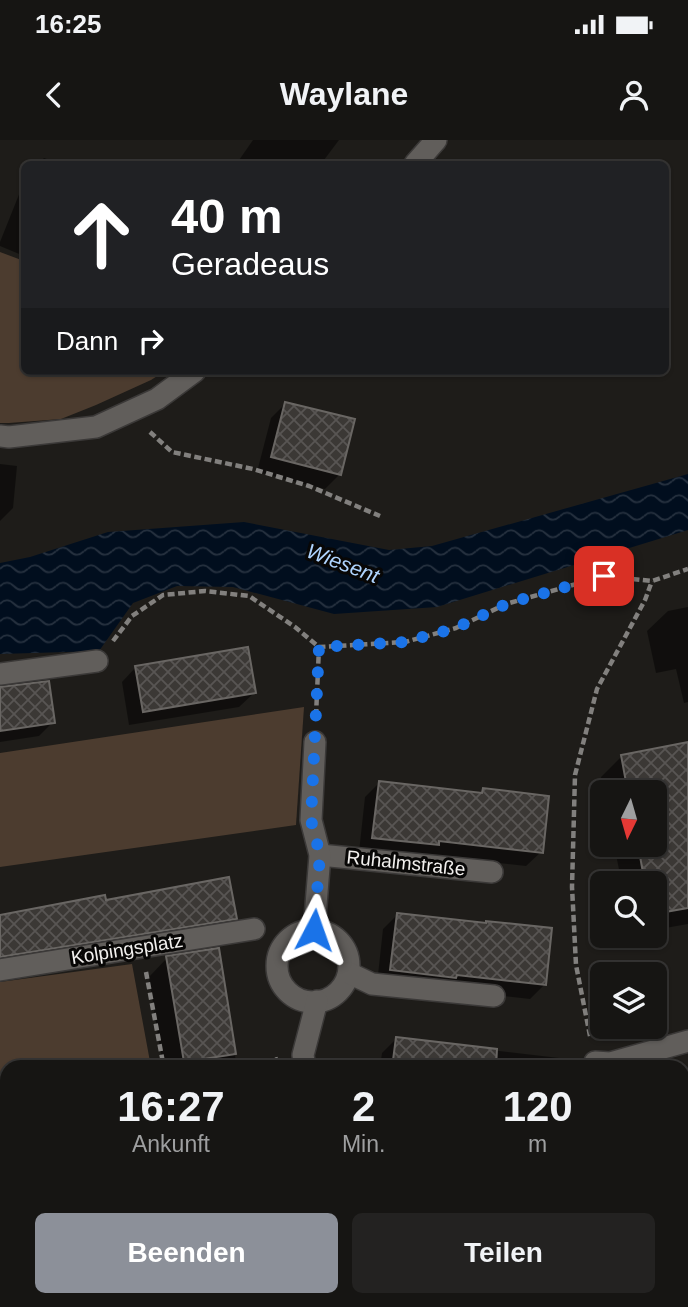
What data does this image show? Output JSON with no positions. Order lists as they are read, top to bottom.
{
  "streets": {
    "street": ["Ruhalmstraße", "Kolpingsplatz"]
  },
  "water": ["Wiesent"],
  "north": "bottom",
  "page": {
    "status": "16:25",
    "header": "Waylane",
    "turn": ["40 m", "Geradeaus"],
    "then": "Dann",
    "eta": [
      "16:27",
      "Ankunft",
      "2",
      "Min.",
      "120",
      "m"
    ],
    "buttons": ["Beenden", "Teilen"]
  }
}
